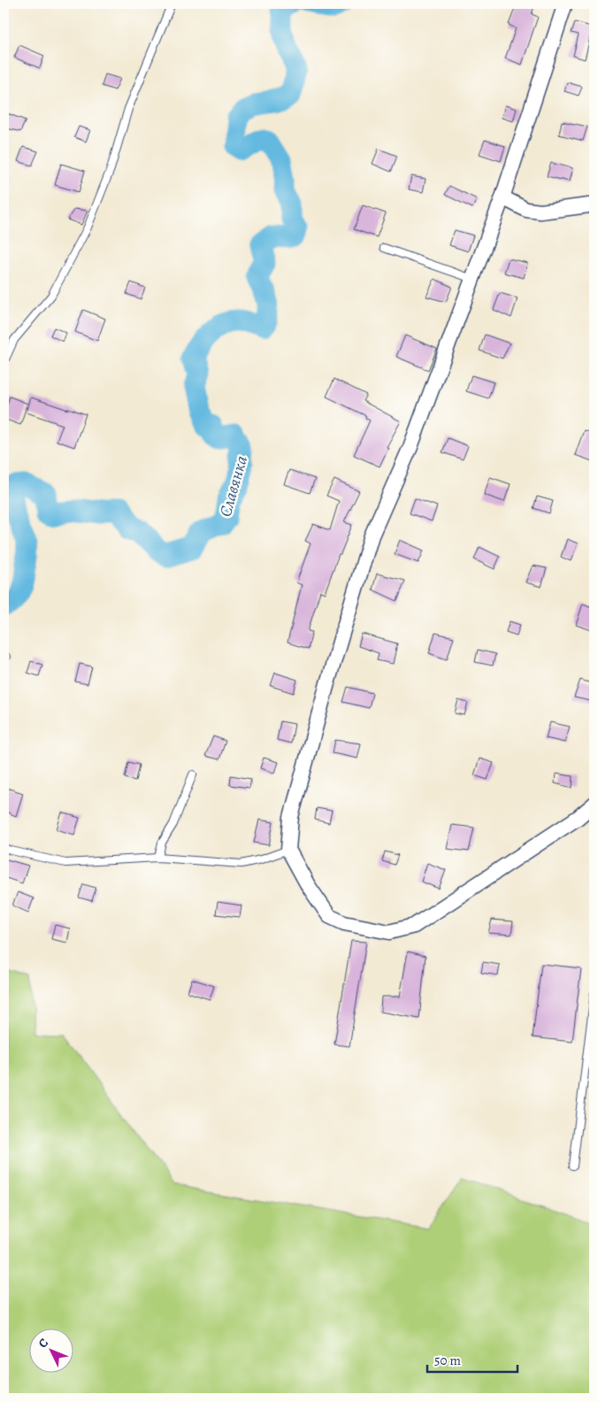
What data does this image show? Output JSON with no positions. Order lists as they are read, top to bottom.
{
  "water": ["Славянка"],
  "scale_bar": "50 m",
  "north": "top left"
}
